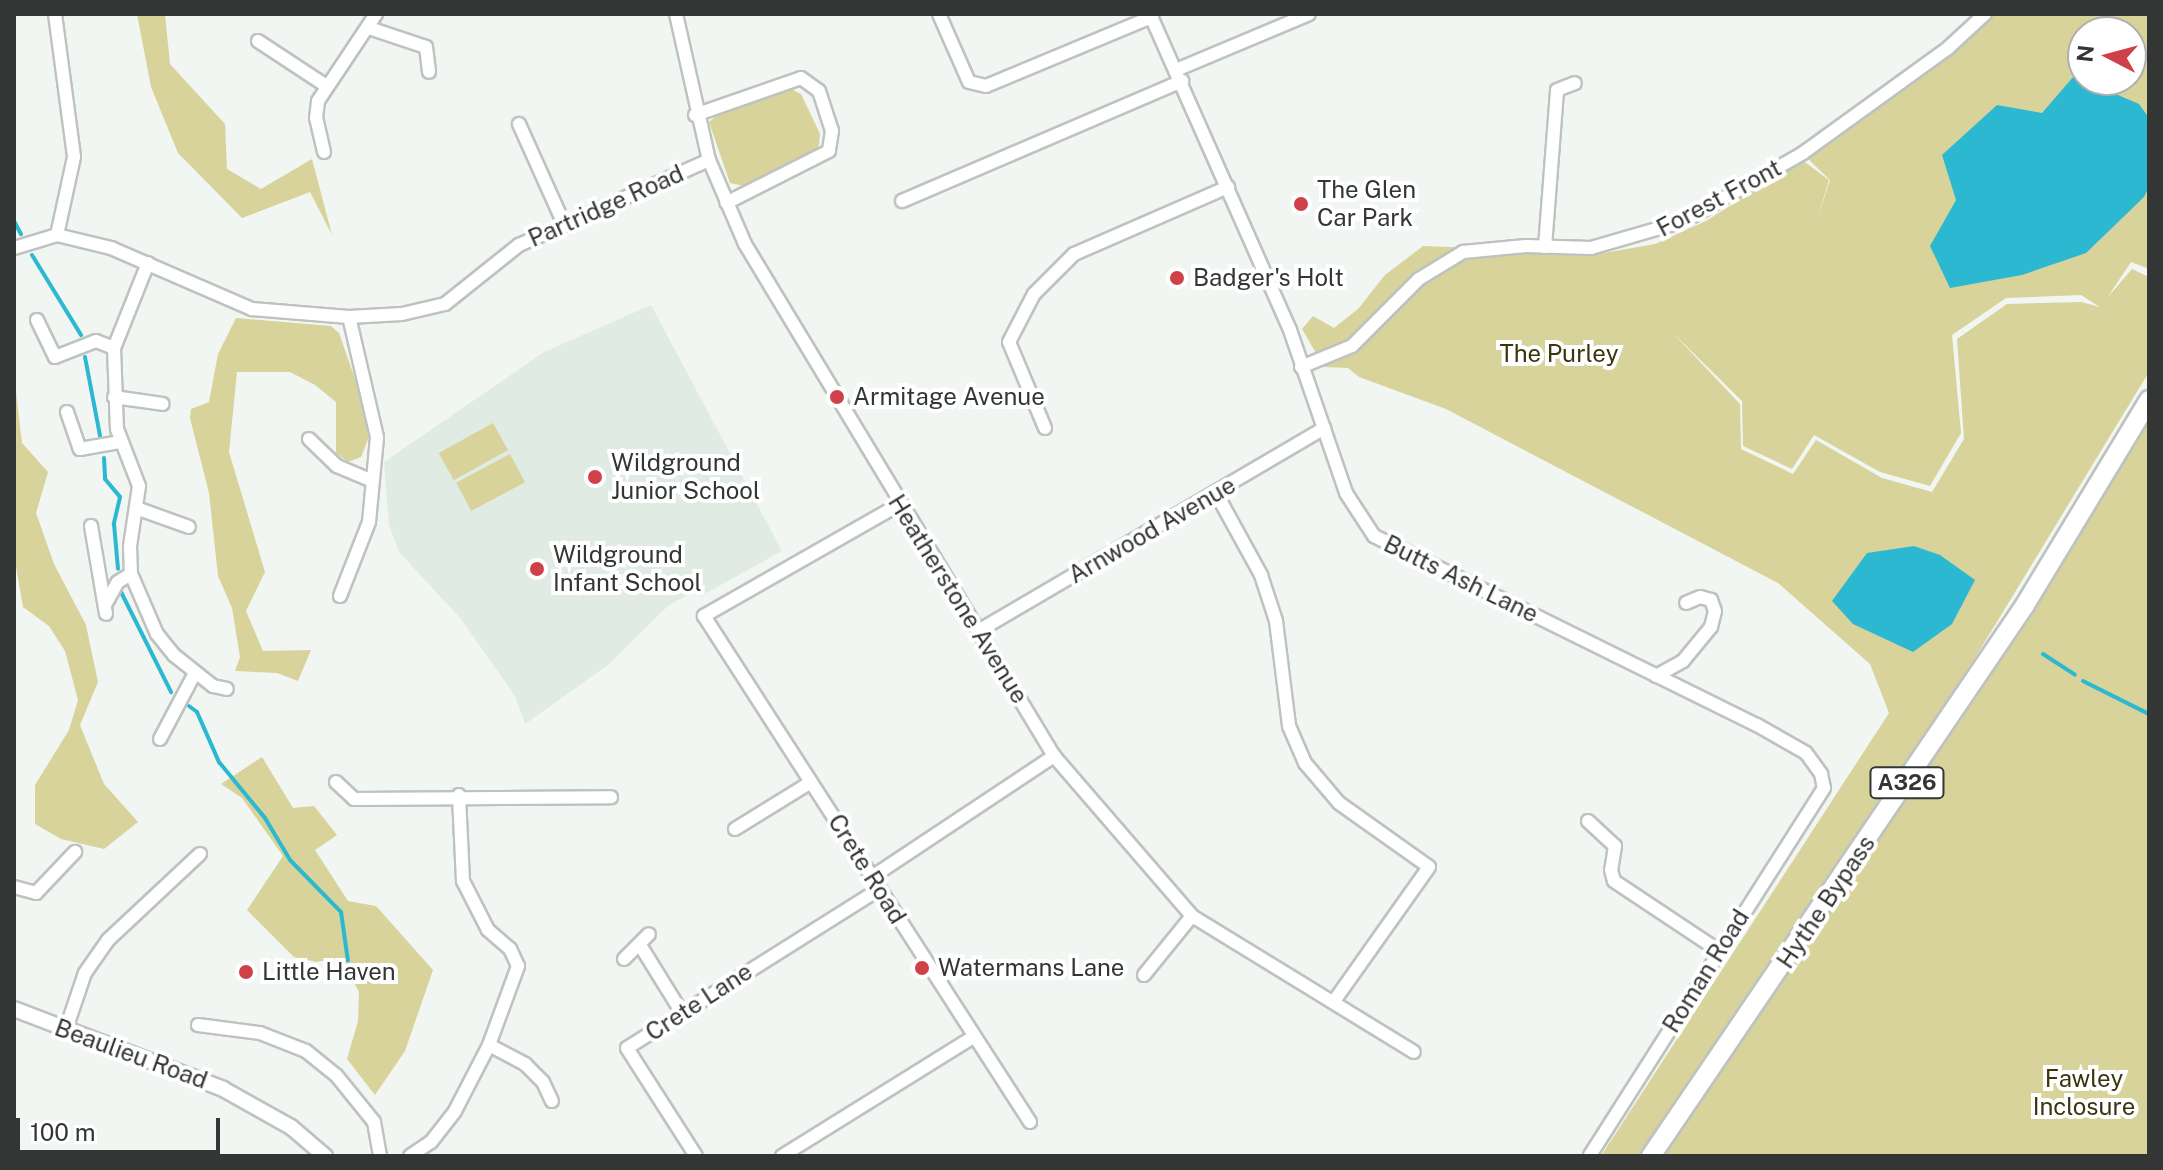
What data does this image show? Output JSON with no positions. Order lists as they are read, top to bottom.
{
  "streets": {
    "main road": ["A326", "Hythe Bypass"],
    "street": [
      "Forest Front",
      "Partridge Road",
      "Arnwood Avenue",
      "Butts Ash Lane",
      "Heatherstone Avenue",
      "Crete Road",
      "Roman Road",
      "Crete Lane",
      "Beaulieu Road"
    ]
  },
  "crossings": [
    ["Forest Front", "Butts Ash Lane"],
    ["Partridge Road", "Heatherstone Avenue"],
    ["Arnwood Avenue", "Butts Ash Lane"],
    ["Arnwood Avenue", "Heatherstone Avenue"],
    ["Butts Ash Lane", "Roman Road"],
    ["Heatherstone Avenue", "Crete Road"],
    ["Crete Road", "Crete Lane"]
  ],
  "parks": ["The Purley", "Fawley Inclosure"],
  "places": [
    "The Glen Car Park",
    "Badger's Holt",
    "Armitage Avenue",
    "Wildground Junior School",
    "Wildground Infant School",
    "Watermans Lane",
    "Little Haven"
  ],
  "scale_bar": "100 m",
  "north": "left"
}
